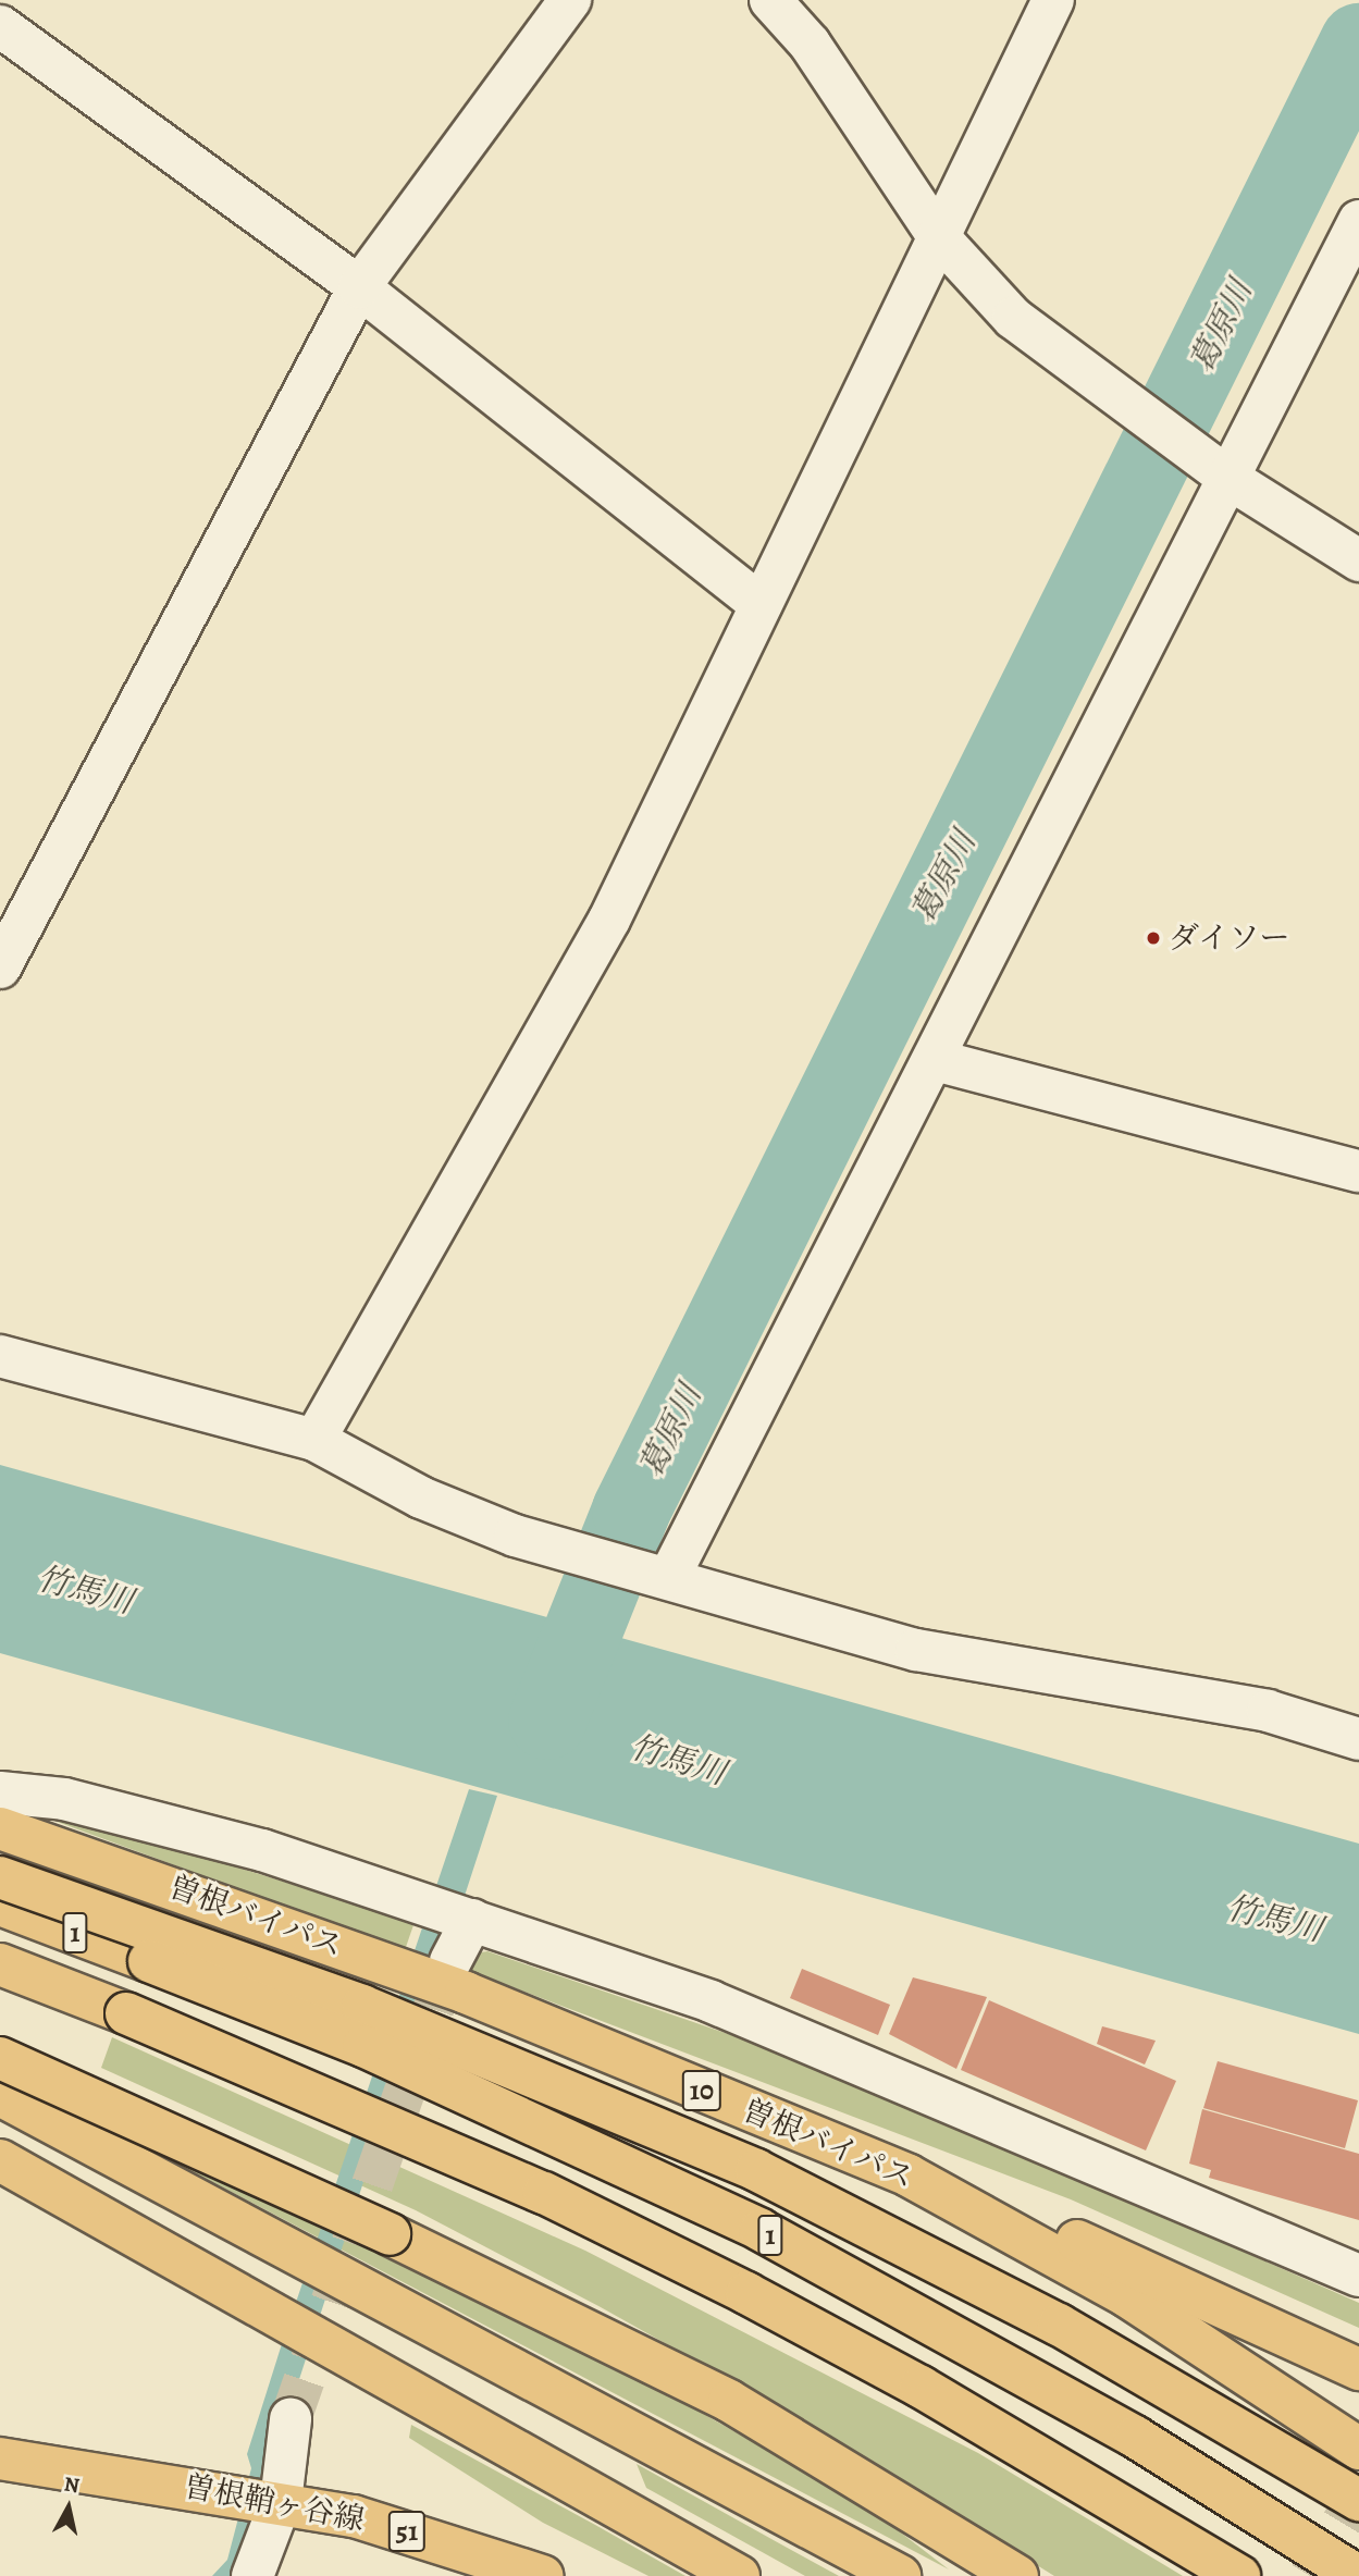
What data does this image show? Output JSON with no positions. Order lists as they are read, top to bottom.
{
  "streets": {
    "main road": [
      "曽根バイパス",
      "1",
      "10",
      "曽根鞘ヶ谷線",
      "51"
    ]
  },
  "water": ["葛原川", "竹馬川"],
  "places": ["ダイソー"],
  "north": "top"
}
